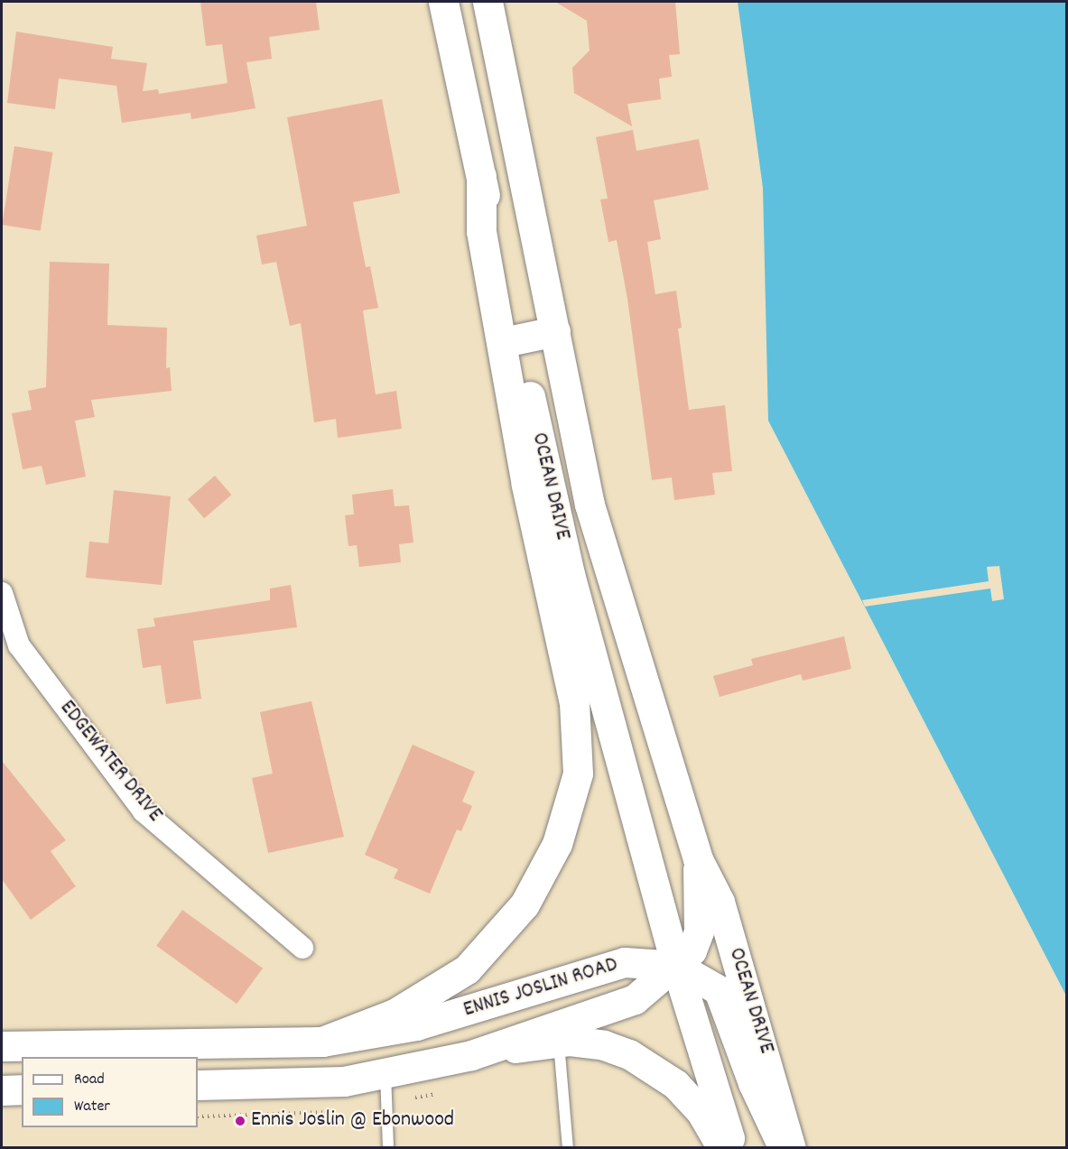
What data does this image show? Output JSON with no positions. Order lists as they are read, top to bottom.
{
  "streets": {
    "main road": ["OCEAN DRIVE", "ENNIS JOSLIN ROAD"],
    "street": ["EDGEWATER DRIVE"]
  },
  "crossings": [
    ["OCEAN DRIVE", "ENNIS JOSLIN ROAD"]
  ],
  "places": ["Ennis Joslin @ Ebonwood"],
  "legend": ["Road", "Water"]
}
